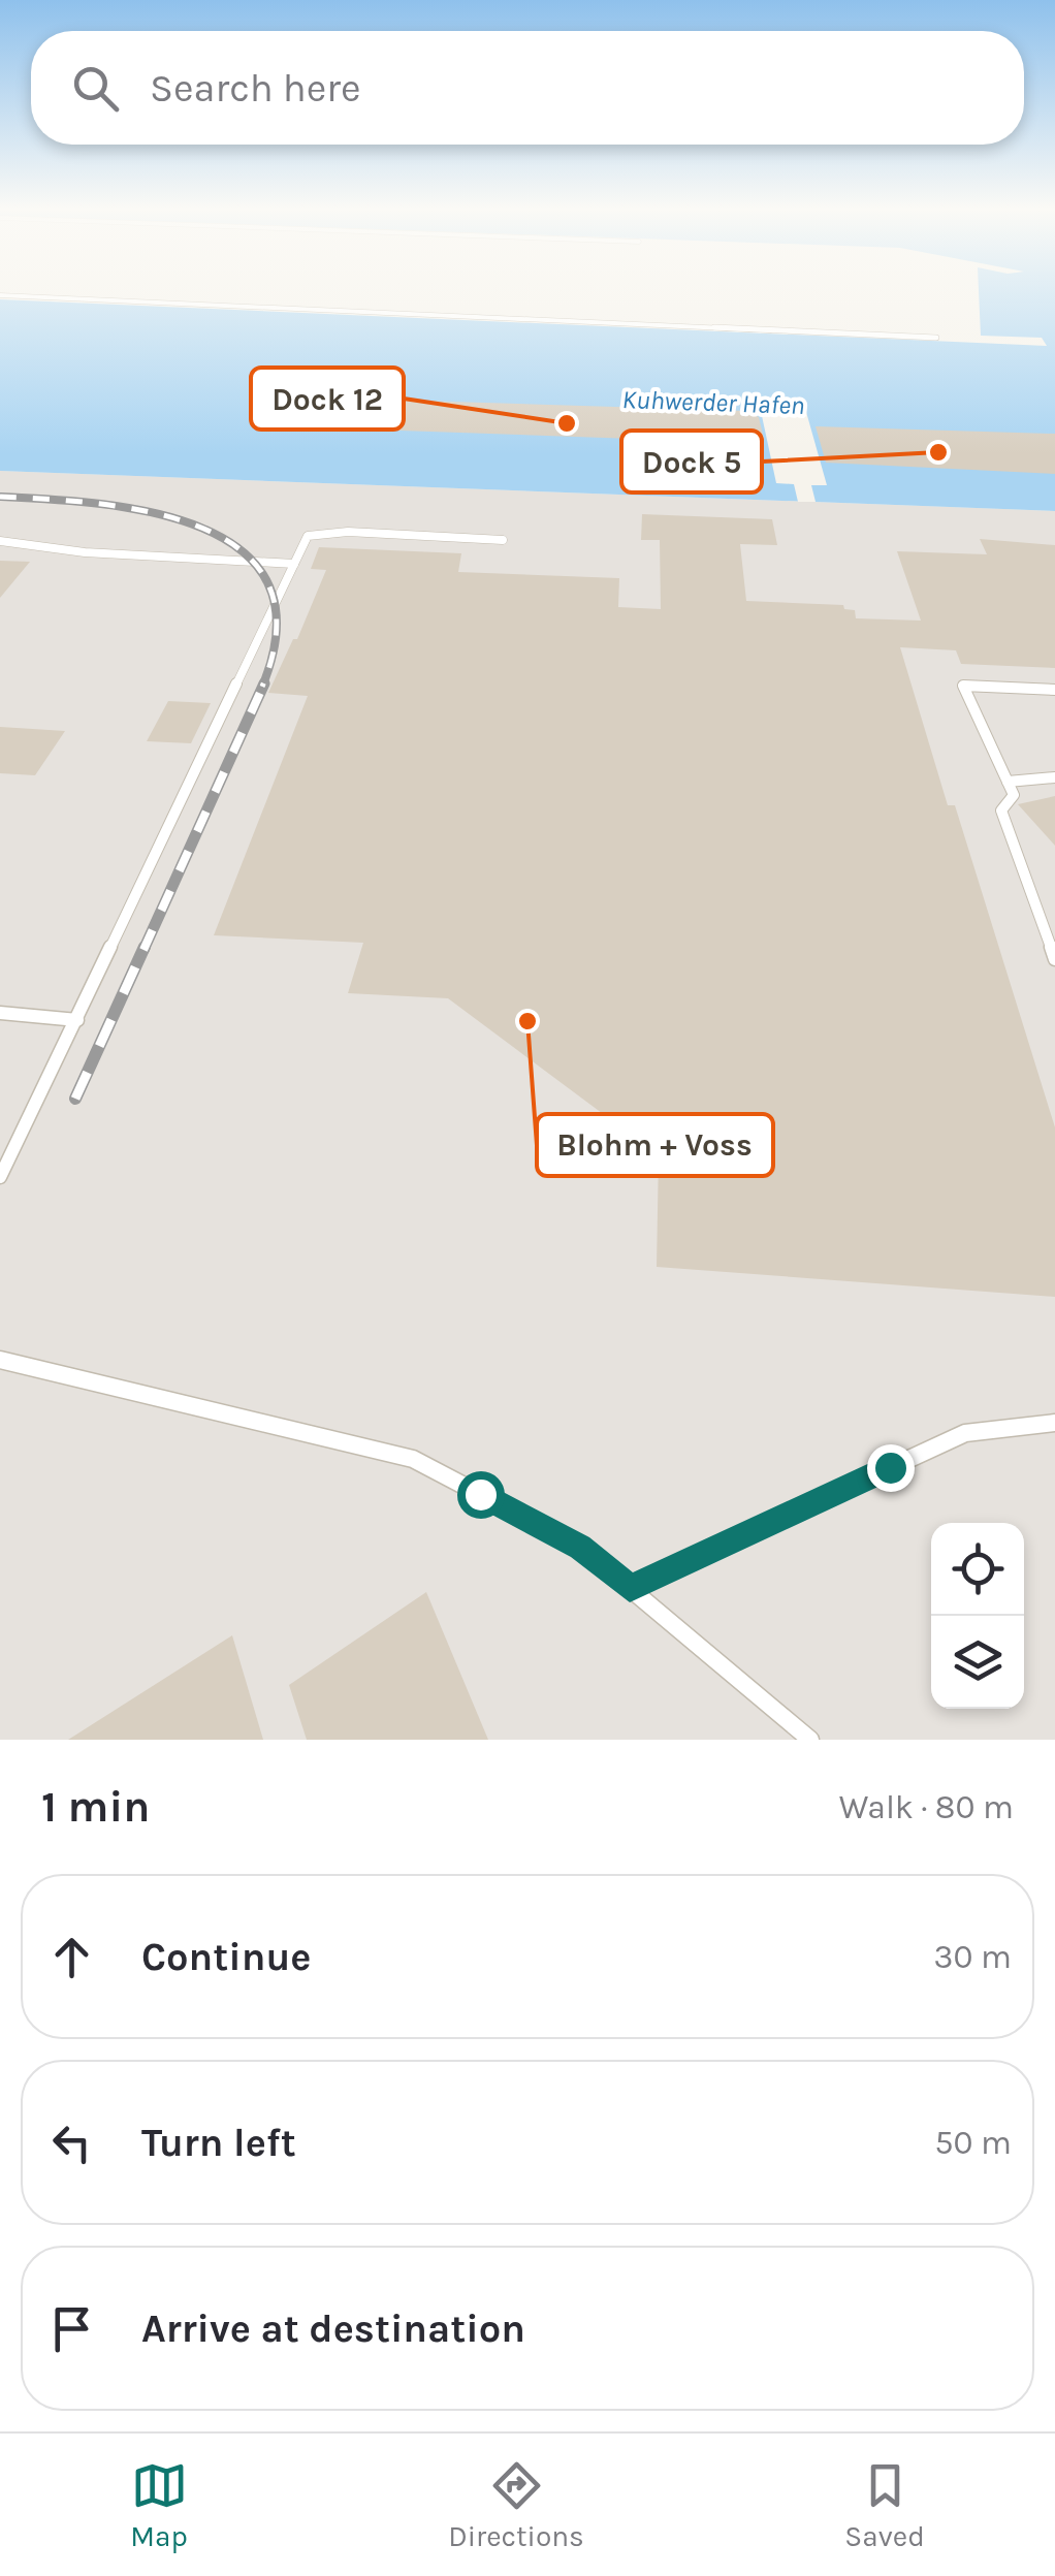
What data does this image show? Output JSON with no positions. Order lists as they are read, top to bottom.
{
  "water": ["Kuhwerder Hafen"],
  "places": ["Dock 12", "Dock 5", "Blohm + Voss"],
  "page": {
    "search": "Search here",
    "heading": ["1 min", "Walk · 80 m"],
    "list": [
      ["Continue", "30 m"],
      ["Turn left", "50 m"],
      "Arrive at destination"
    ],
    "nav": ["Map", "Directions", "Saved"]
  }
}
